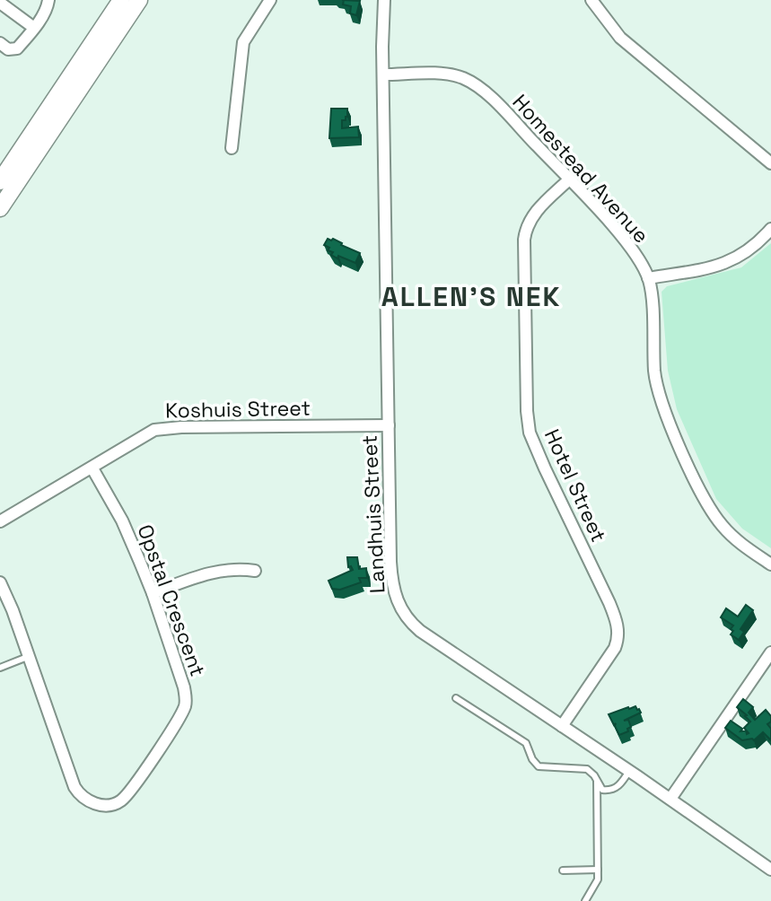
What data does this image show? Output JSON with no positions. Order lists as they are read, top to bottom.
{
  "streets": {
    "street": [
      "Homestead Avenue",
      "Koshuis Street",
      "Hotel Street",
      "Landhuis Street",
      "Opstal Crescent"
    ]
  },
  "crossings": [
    ["Homestead Avenue", "Hotel Street"],
    ["Homestead Avenue", "Landhuis Street"],
    ["Koshuis Street", "Landhuis Street"],
    ["Koshuis Street", "Opstal Crescent"],
    ["Hotel Street", "Landhuis Street"]
  ],
  "districts": ["ALLEN'S NEK"]
}
